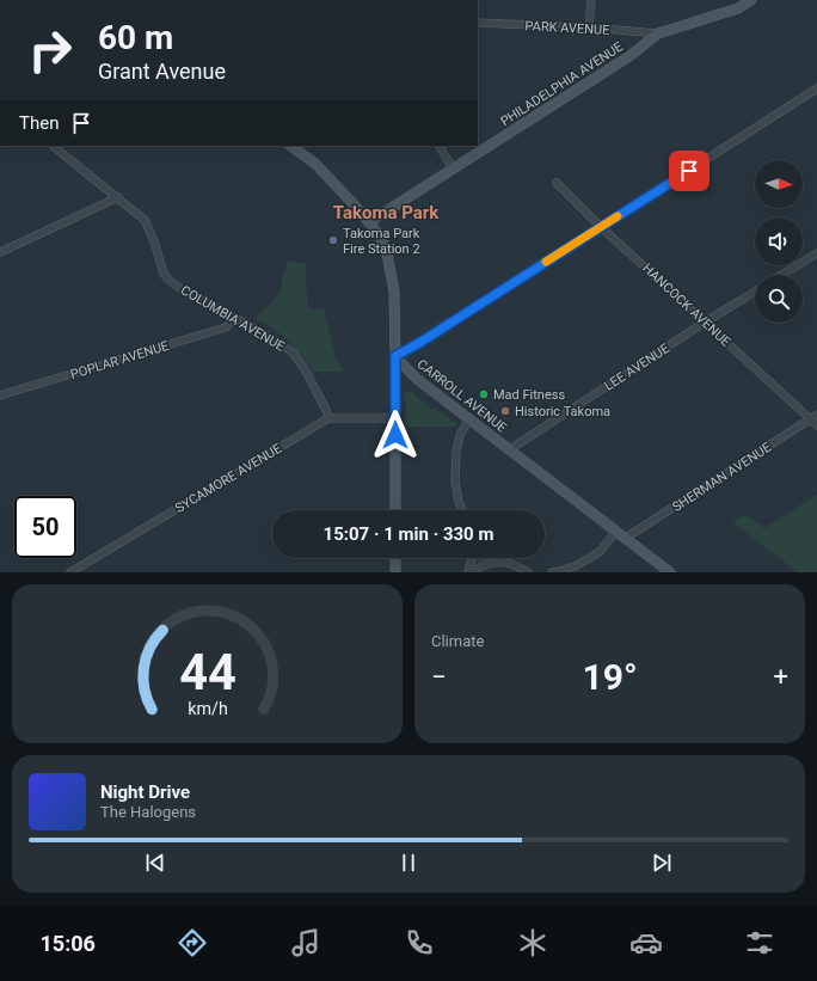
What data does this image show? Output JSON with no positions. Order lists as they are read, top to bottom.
{
  "streets": {
    "main road": ["PHILADELPHIA AVENUE", "CARROLL AVENUE"],
    "street": [
      "PARK AVENUE",
      "HANCOCK AVENUE",
      "COLUMBIA AVENUE",
      "POPLAR AVENUE",
      "LEE AVENUE",
      "SHERMAN AVENUE",
      "SYCAMORE AVENUE"
    ]
  },
  "crossings": [
    ["PARK AVENUE", "PHILADELPHIA AVENUE"],
    ["HANCOCK AVENUE", "LEE AVENUE"],
    ["HANCOCK AVENUE", "SHERMAN AVENUE"],
    ["COLUMBIA AVENUE", "POPLAR AVENUE"],
    ["COLUMBIA AVENUE", "SYCAMORE AVENUE"],
    ["LEE AVENUE", "CARROLL AVENUE"],
    ["CARROLL AVENUE", "SHERMAN AVENUE"]
  ],
  "districts": ["Takoma Park"],
  "places": ["Takoma Park Fire Station 2", "Mad Fitness", "Historic Takoma"],
  "north": "right",
  "page": {
    "turn": ["60 m", "Grant Avenue"],
    "then": "Then",
    "limit": "50",
    "trip": "15:07 · 1 min · 330 m",
    "tile": "Climate",
    "heat": ["−", "19°", "+"],
    "song": ["Night Drive", "The Halogens"],
    "tabs": "15:06",
    "gauge": ["44", "km/h"]
  }
}
